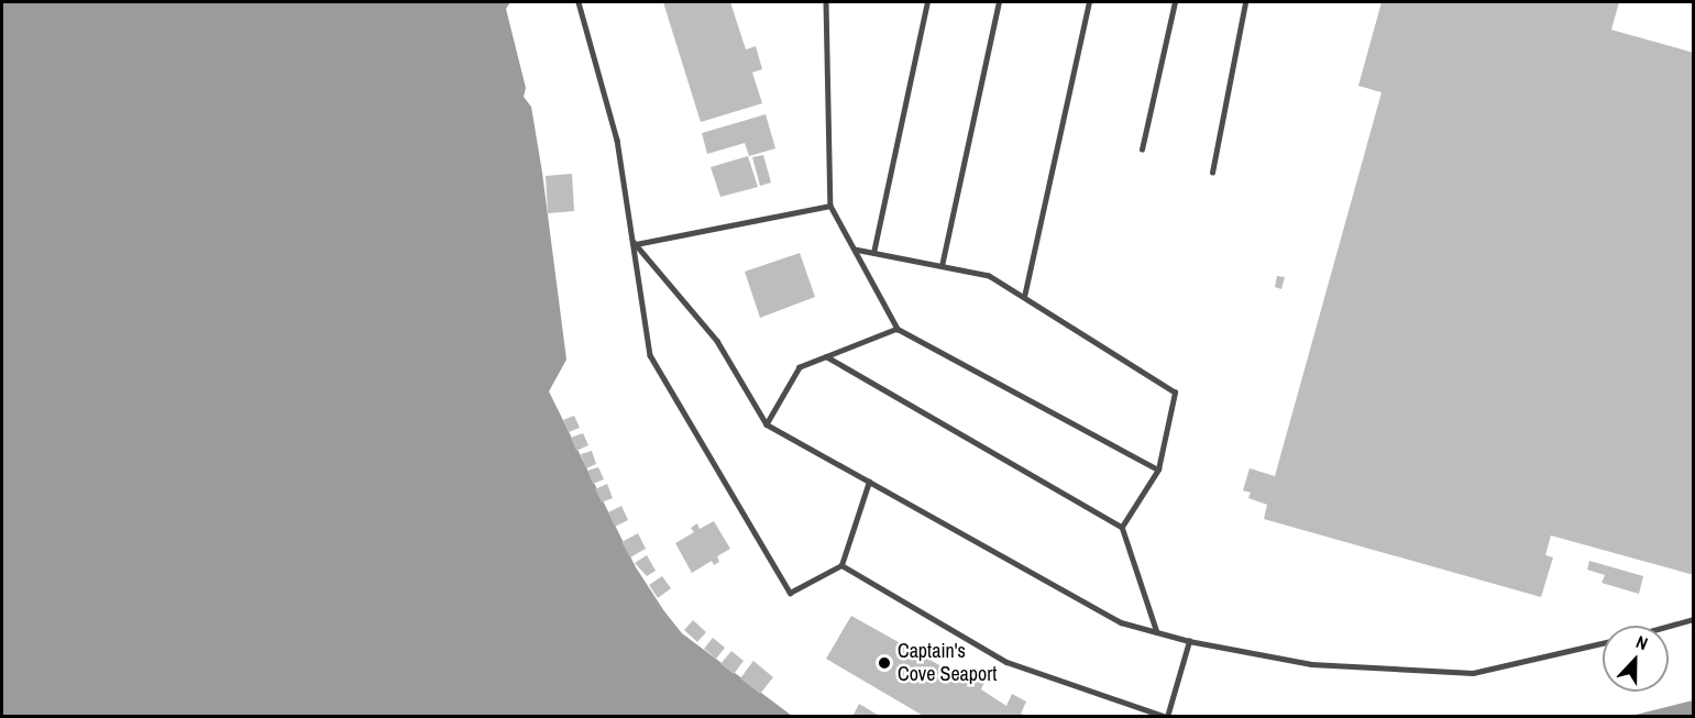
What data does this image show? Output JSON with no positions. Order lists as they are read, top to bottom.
{
  "places": ["Captain's Cove Seaport"],
  "north": "top"
}
